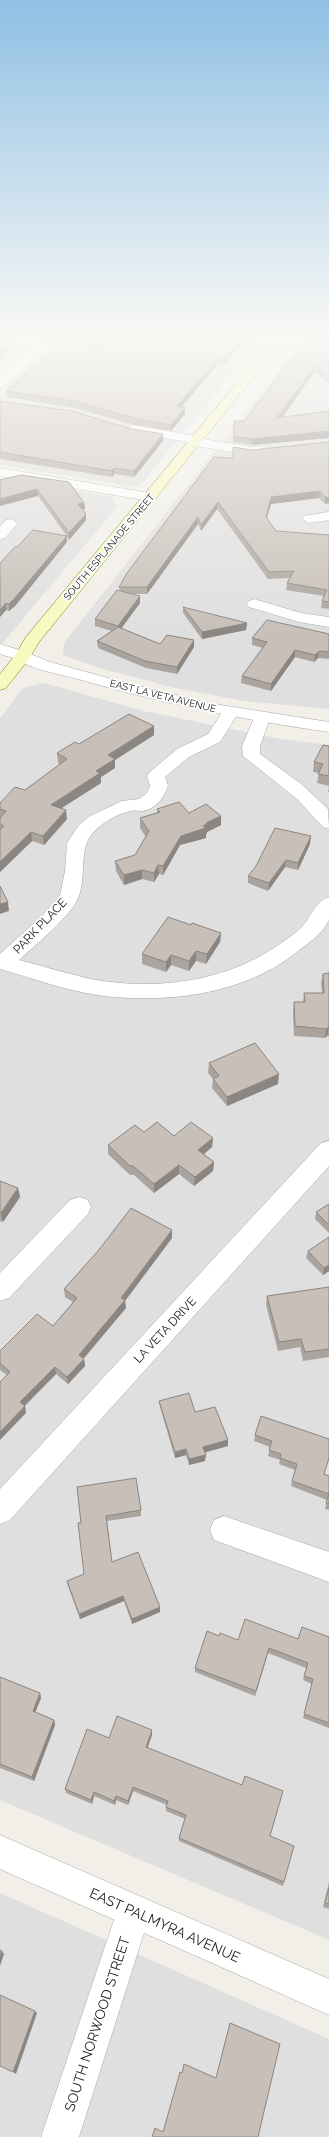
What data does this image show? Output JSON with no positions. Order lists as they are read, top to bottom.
{
  "streets": {
    "main road": ["SOUTH ESPLANADE STREET"],
    "street": [
      "EAST LA VETA AVENUE",
      "PARK PLACE",
      "LA VETA DRIVE",
      "EAST PALMYRA AVENUE",
      "SOUTH NORWOOD STREET"
    ]
  },
  "crossings": [
    ["SOUTH ESPLANADE STREET", "EAST LA VETA AVENUE"],
    ["EAST LA VETA AVENUE", "PARK PLACE"],
    ["EAST PALMYRA AVENUE", "SOUTH NORWOOD STREET"]
  ]
}
